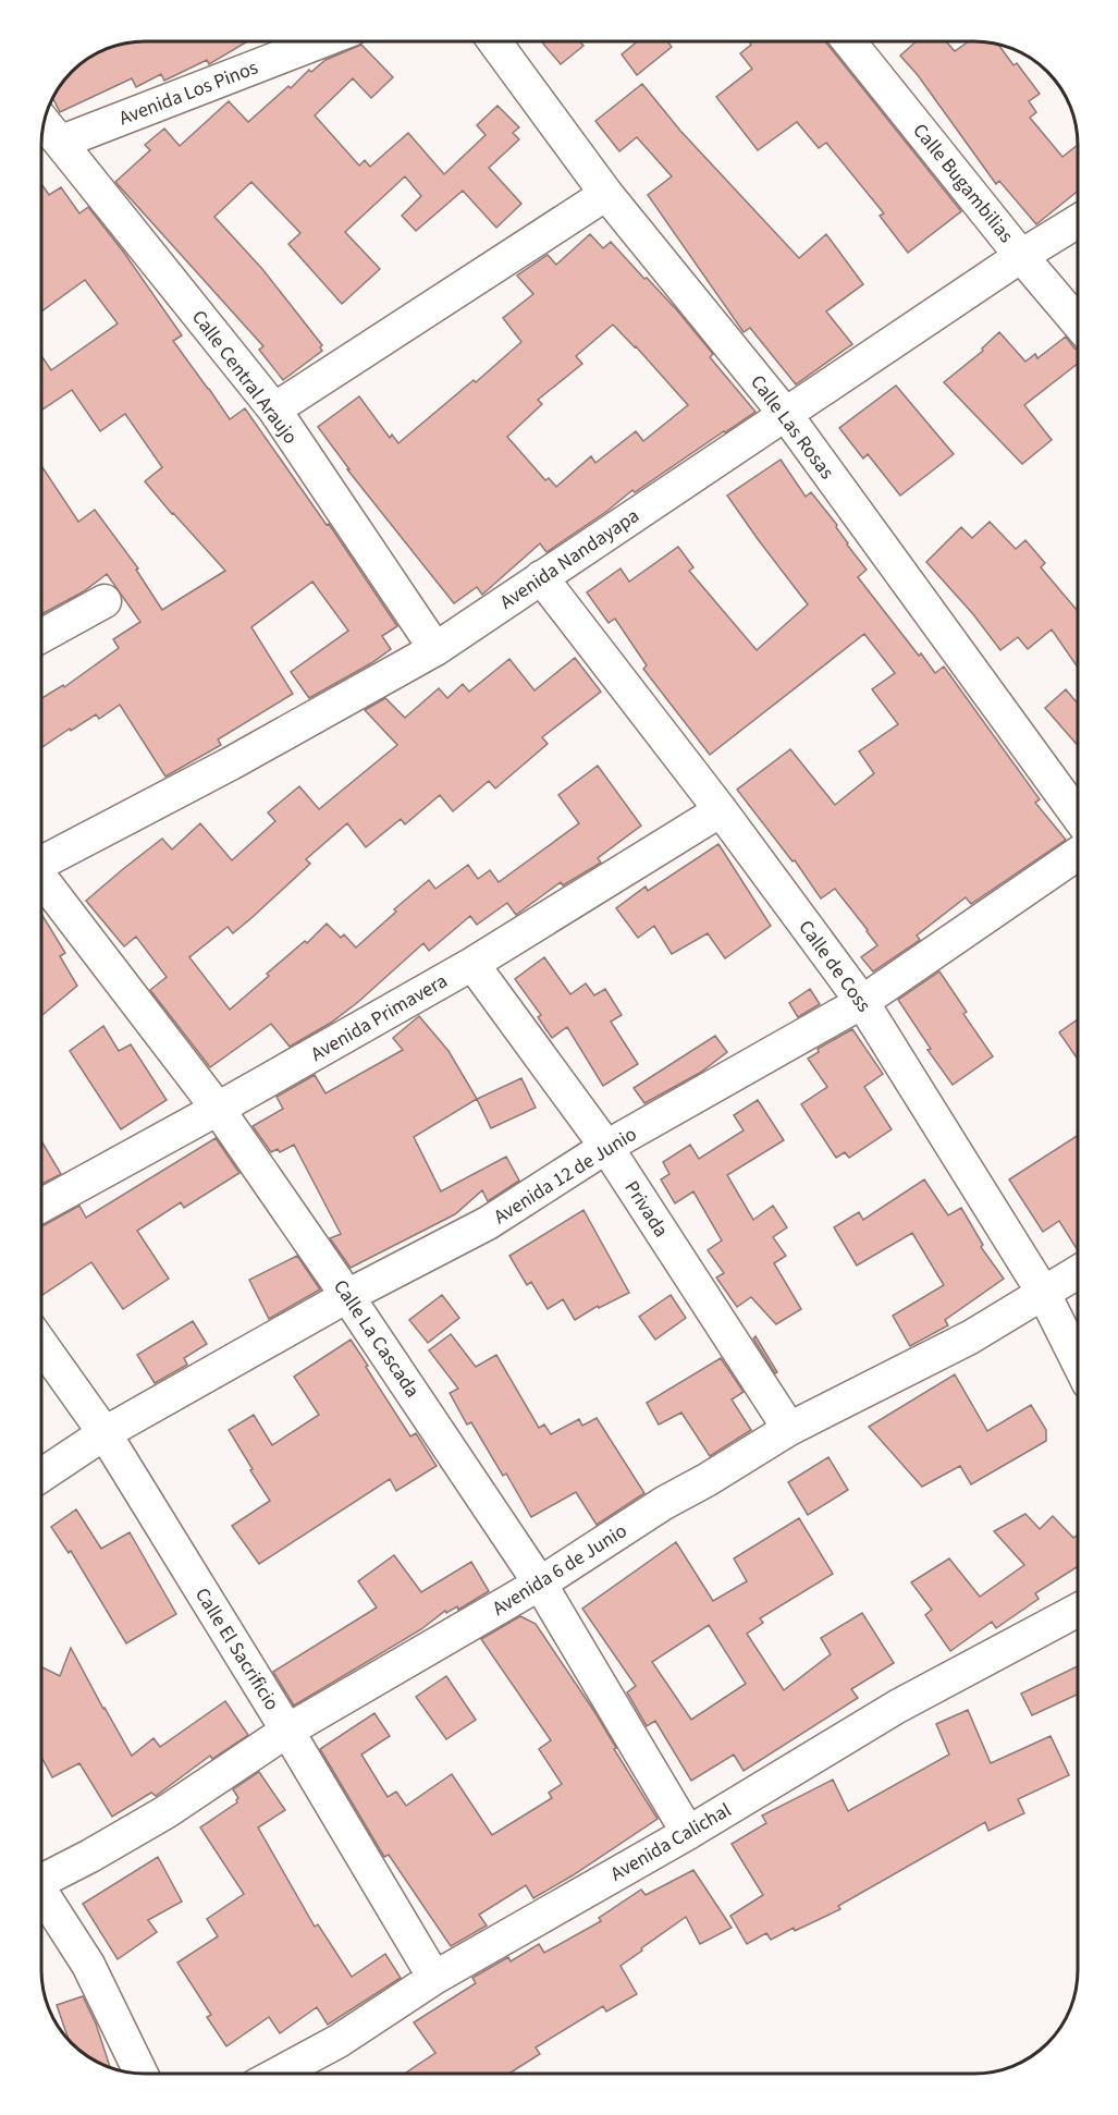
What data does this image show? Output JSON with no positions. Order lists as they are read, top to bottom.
{
  "streets": {
    "street": [
      "Avenida Los Pinos",
      "Calle Bugambilias",
      "Calle Central Araujo",
      "Calle Las Rosas",
      "Avenida Nandayapa",
      "Calle de Coss",
      "Avenida Primavera",
      "Avenida 12 de Junio",
      "Privada",
      "Calle La Cascada",
      "Avenida 6 de Junio",
      "Calle El Sacrificio",
      "Avenida Calichal"
    ]
  },
  "crossings": [
    ["Avenida Los Pinos", "Calle Central Araujo"],
    ["Calle Bugambilias", "Avenida Nandayapa"],
    ["Calle Central Araujo", "Avenida Nandayapa"],
    ["Calle Las Rosas", "Avenida Nandayapa"],
    ["Avenida Nandayapa", "Calle de Coss"],
    ["Calle de Coss", "Avenida Primavera"],
    ["Calle de Coss", "Avenida 12 de Junio"],
    ["Calle de Coss", "Avenida 6 de Junio"],
    ["Avenida Primavera", "Privada"],
    ["Avenida Primavera", "Calle La Cascada"],
    ["Avenida 12 de Junio", "Privada"],
    ["Avenida 12 de Junio", "Calle La Cascada"],
    ["Avenida 12 de Junio", "Calle El Sacrificio"],
    ["Privada", "Avenida 6 de Junio"],
    ["Calle La Cascada", "Avenida 6 de Junio"],
    ["Calle La Cascada", "Avenida Calichal"],
    ["Avenida 6 de Junio", "Calle El Sacrificio"],
    ["Calle El Sacrificio", "Avenida Calichal"]
  ]
}
